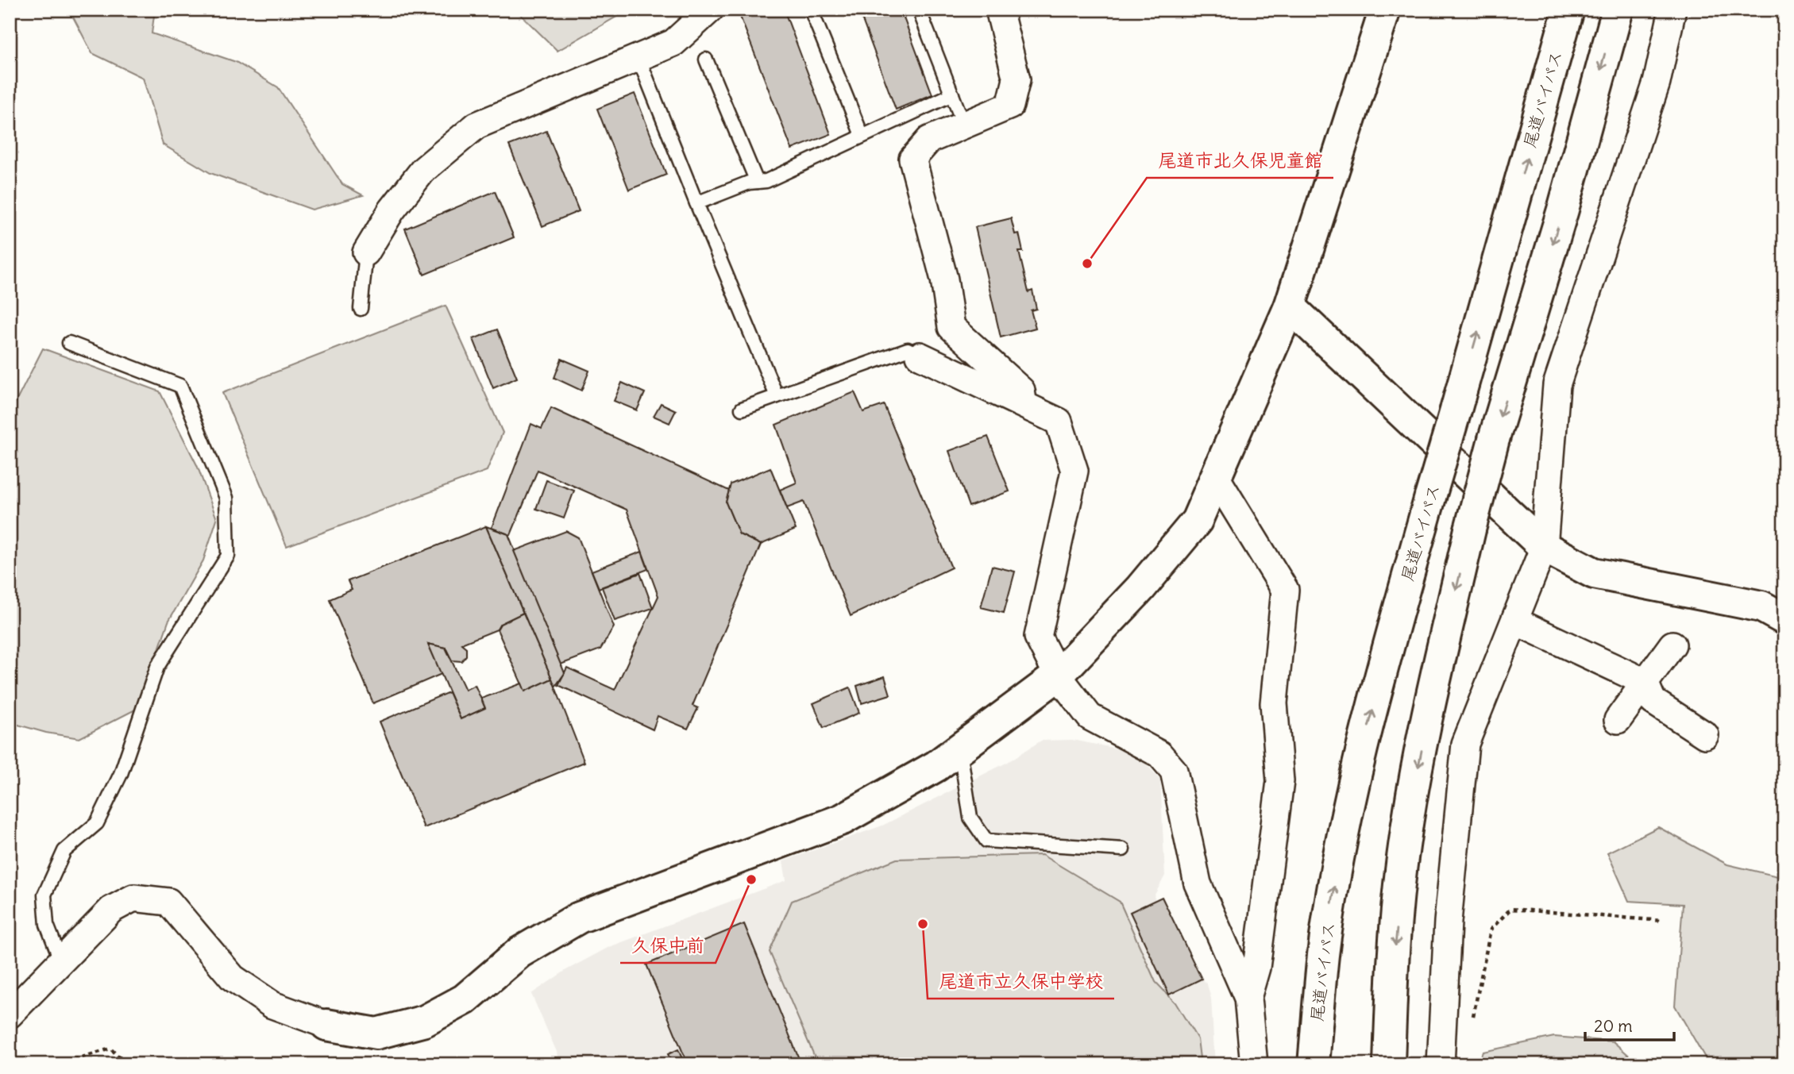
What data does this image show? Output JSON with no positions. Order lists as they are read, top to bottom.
{
  "streets": {
    "main road": ["尾道バイパス"]
  },
  "places": ["尾道市北久保児童館", "久保中前", "尾道市立久保中学校"],
  "scale_bar": "20 m"
}
